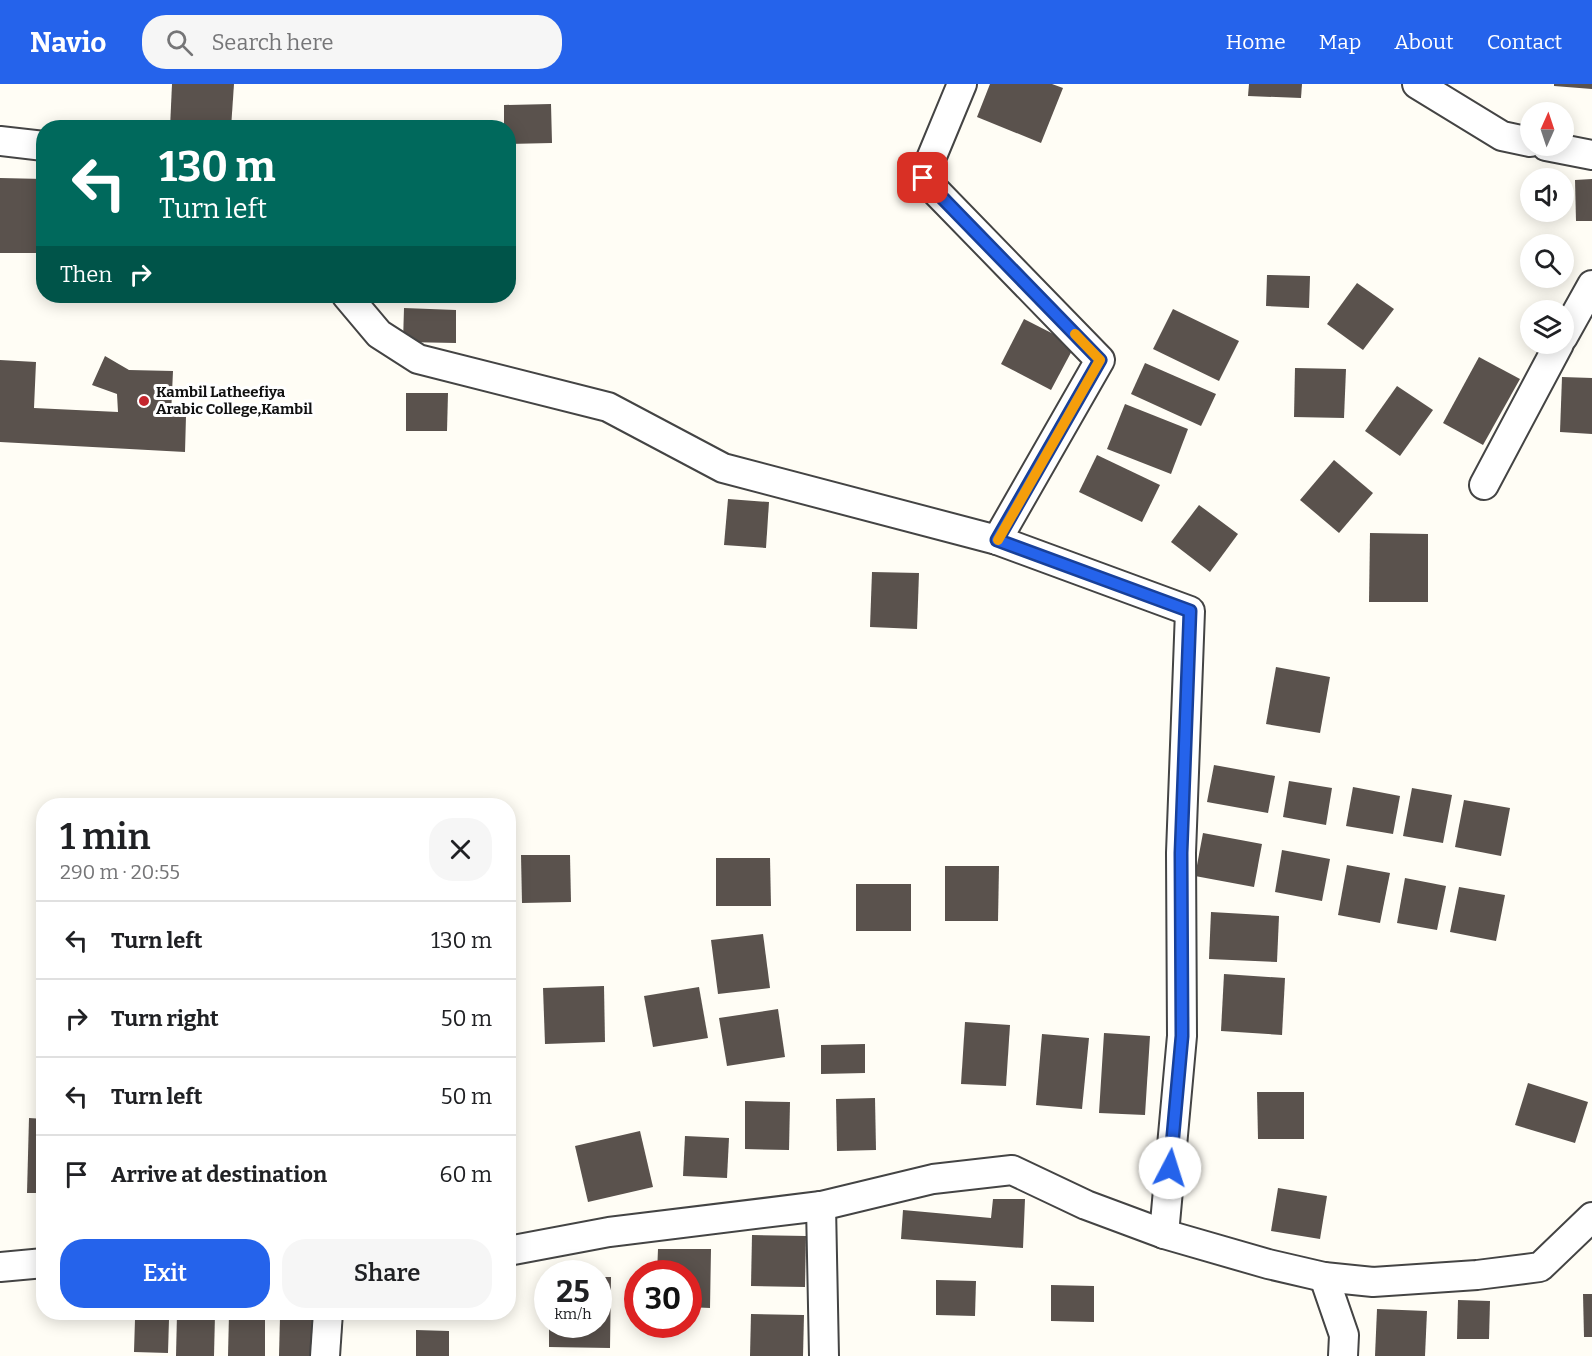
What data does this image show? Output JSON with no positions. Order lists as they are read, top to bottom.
{
  "places": ["Kambil Latheefiya Arabic College,Kambil"],
  "north": "top",
  "page": {
    "header": "Navio",
    "search": "Search here",
    "nav": [
      "Home",
      "Map",
      "About",
      "Contact"
    ],
    "turn": ["130 m", "Turn left"],
    "then": "Then",
    "heading": ["1 min", "290 m · 20:55"],
    "list": [
      {
        "name": "Turn left",
        "value": "130 m"
      },
      {
        "name": "Turn right",
        "value": "50 m"
      },
      {
        "name": "Turn left",
        "value": "50 m"
      },
      {
        "name": "Arrive at destination",
        "value": "60 m"
      }
    ],
    "buttons": ["Exit", "Share"],
    "speed": "25 km/h",
    "limit": "30"
  }
}
